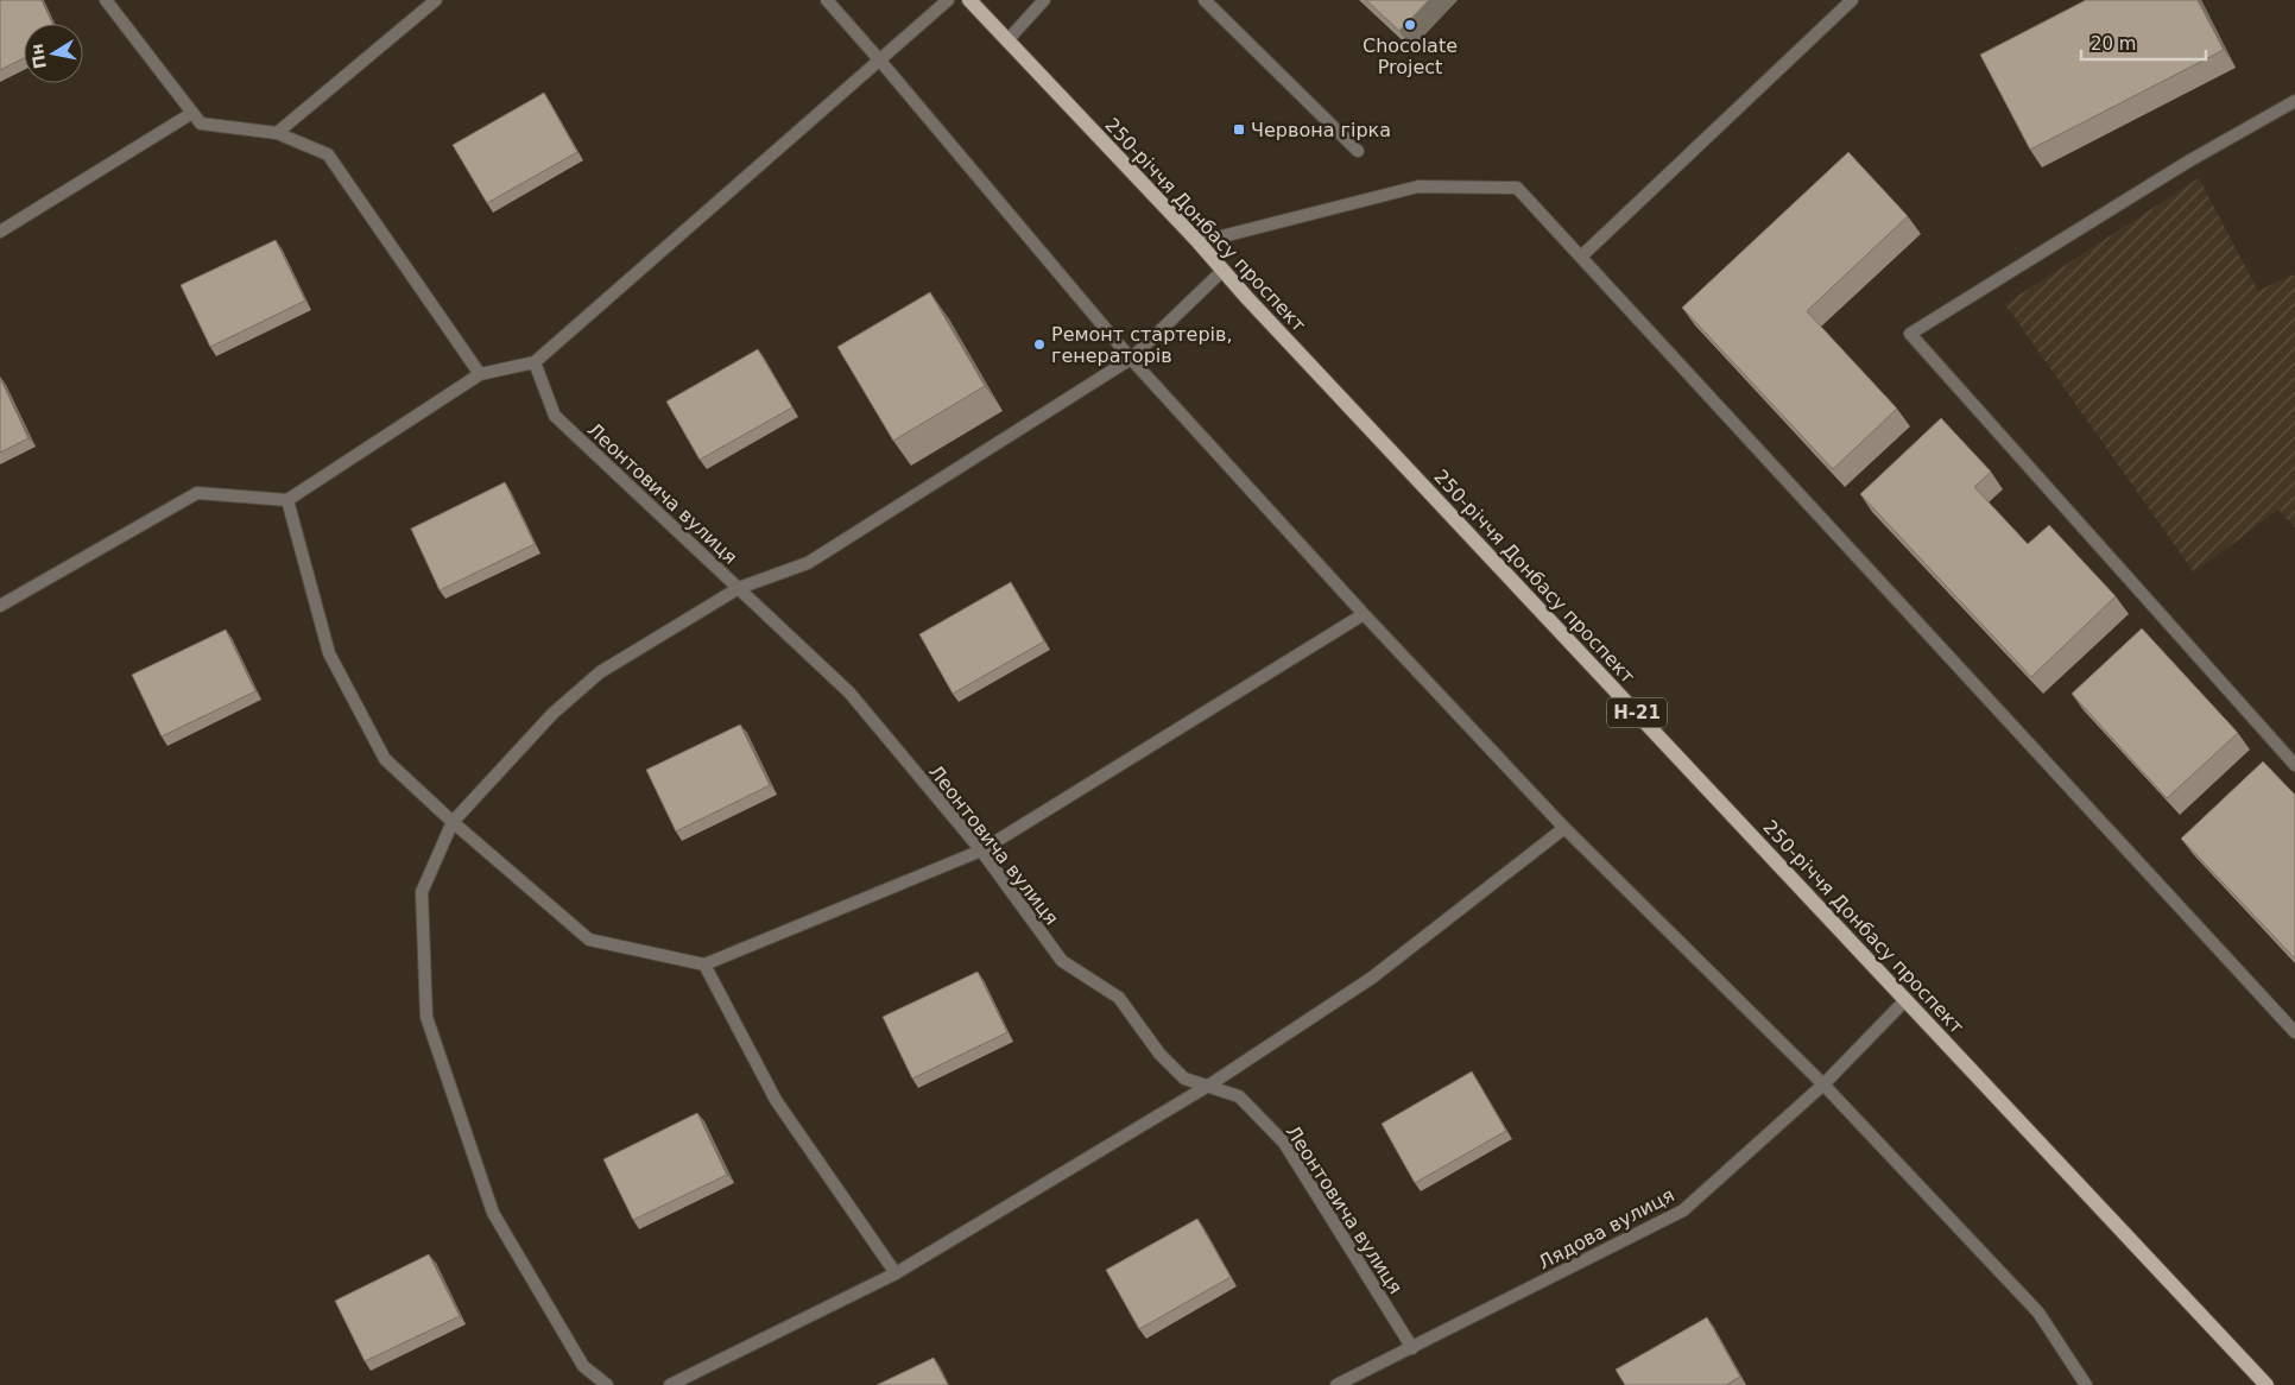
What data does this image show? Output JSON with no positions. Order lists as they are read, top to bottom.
{
  "streets": {
    "main road": ["250-річчя Донбасу проспект", "Н-21"],
    "street": ["Леонтовича вулиця", "Лядова вулиця"]
  },
  "crossings": [
    ["250-річчя Донбасу проспект", "Лядова вулиця"],
    ["Леонтовича вулиця", "Лядова вулиця"]
  ],
  "places": {
    "other": ["Chocolate Project", "Ремонт стартерів, генераторів"],
    "transit": ["Червона гірка"]
  },
  "scale_bar": "20 m",
  "north": "left"
}
